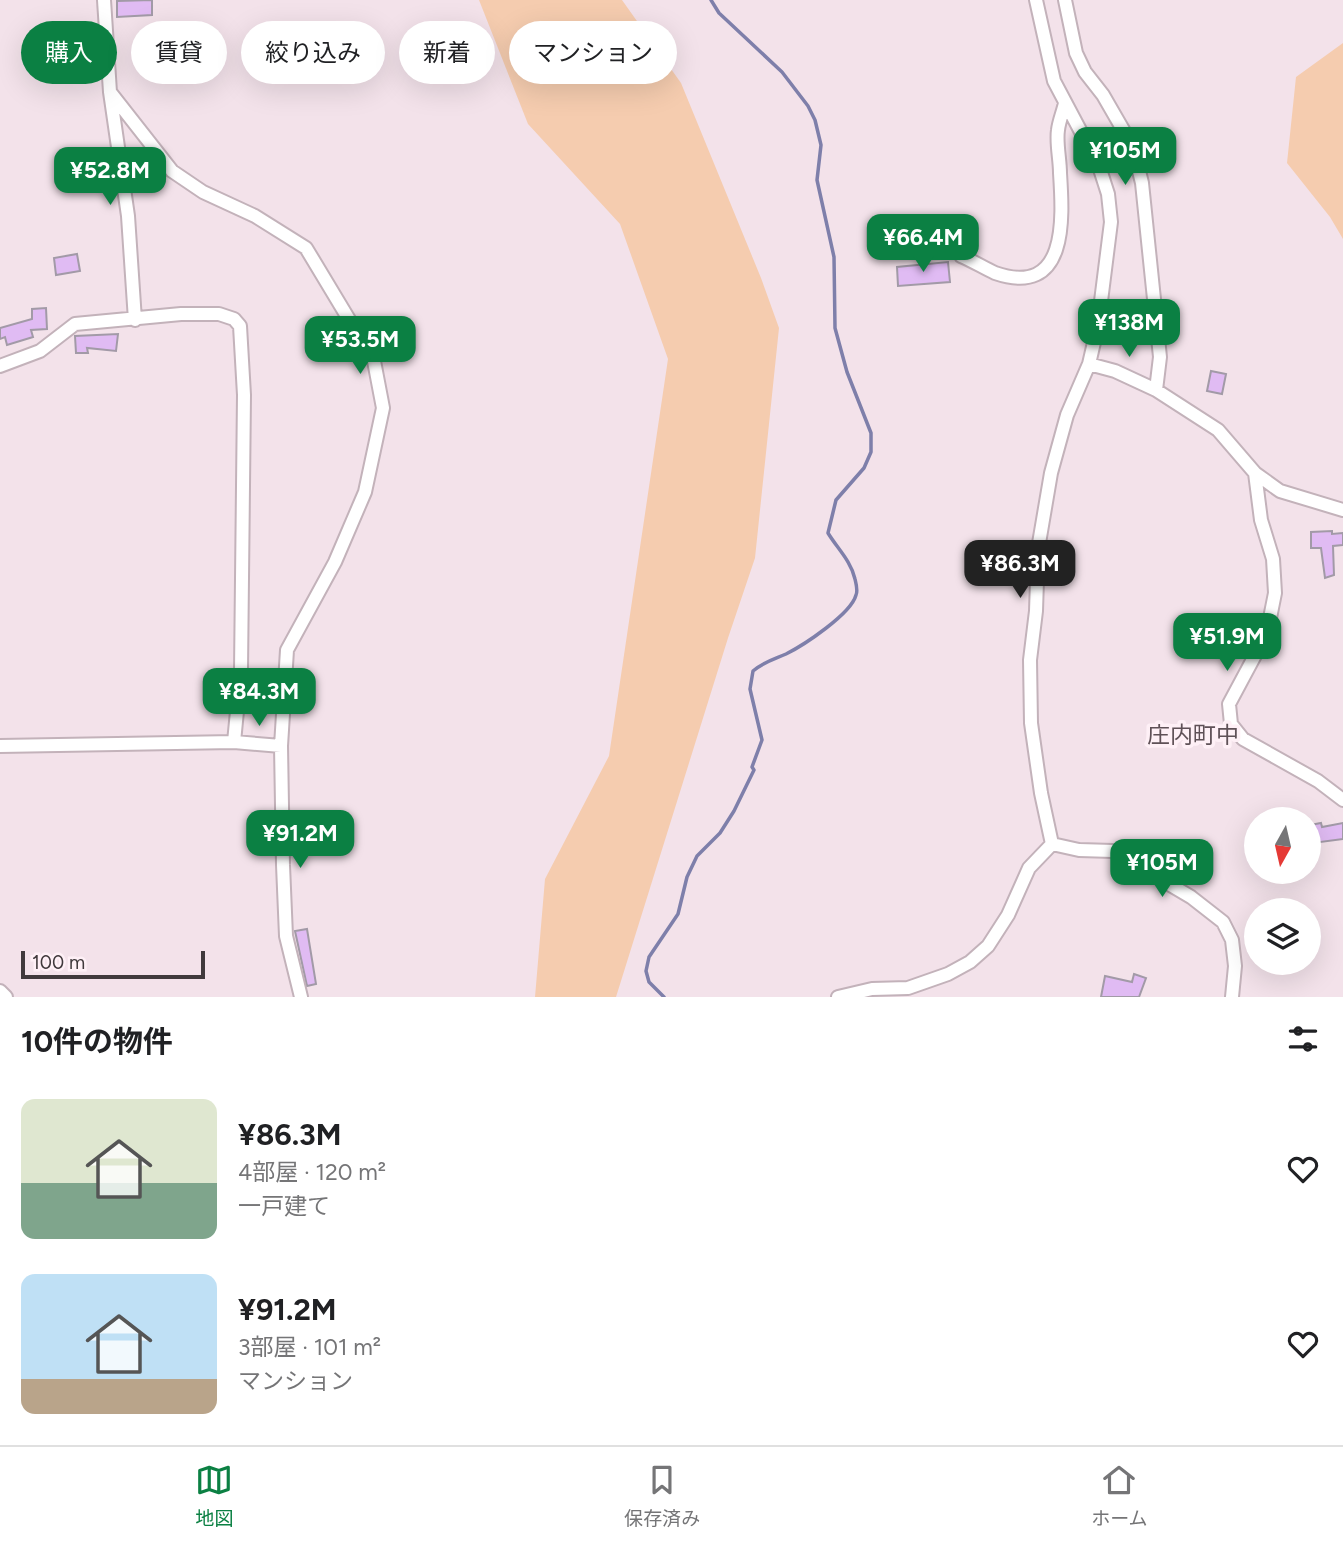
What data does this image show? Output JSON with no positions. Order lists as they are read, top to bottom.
{
  "districts": ["庄内町中"],
  "scale_bar": "100 m",
  "north": "bottom",
  "page": {
    "chip": [
      "購入",
      "賃貸",
      "絞り込み",
      "新着",
      "マンション"
    ],
    "price": [
      "¥105M",
      "¥52.8M",
      "¥66.4M",
      "¥138M",
      "¥53.5M",
      "¥86.3M",
      "¥51.9M",
      "¥84.3M",
      "¥91.2M",
      "¥105M"
    ],
    "scale": "100 m",
    "heading": "10件の物件",
    "list": [
      {
        "name": "¥86.3M",
        "note": "4部屋 · 120 m² · 一戸建て"
      },
      {
        "name": "¥91.2M",
        "note": "3部屋 · 101 m² · マンション"
      }
    ],
    "tabs": ["地図", "保存済み", "ホーム"]
  }
}
